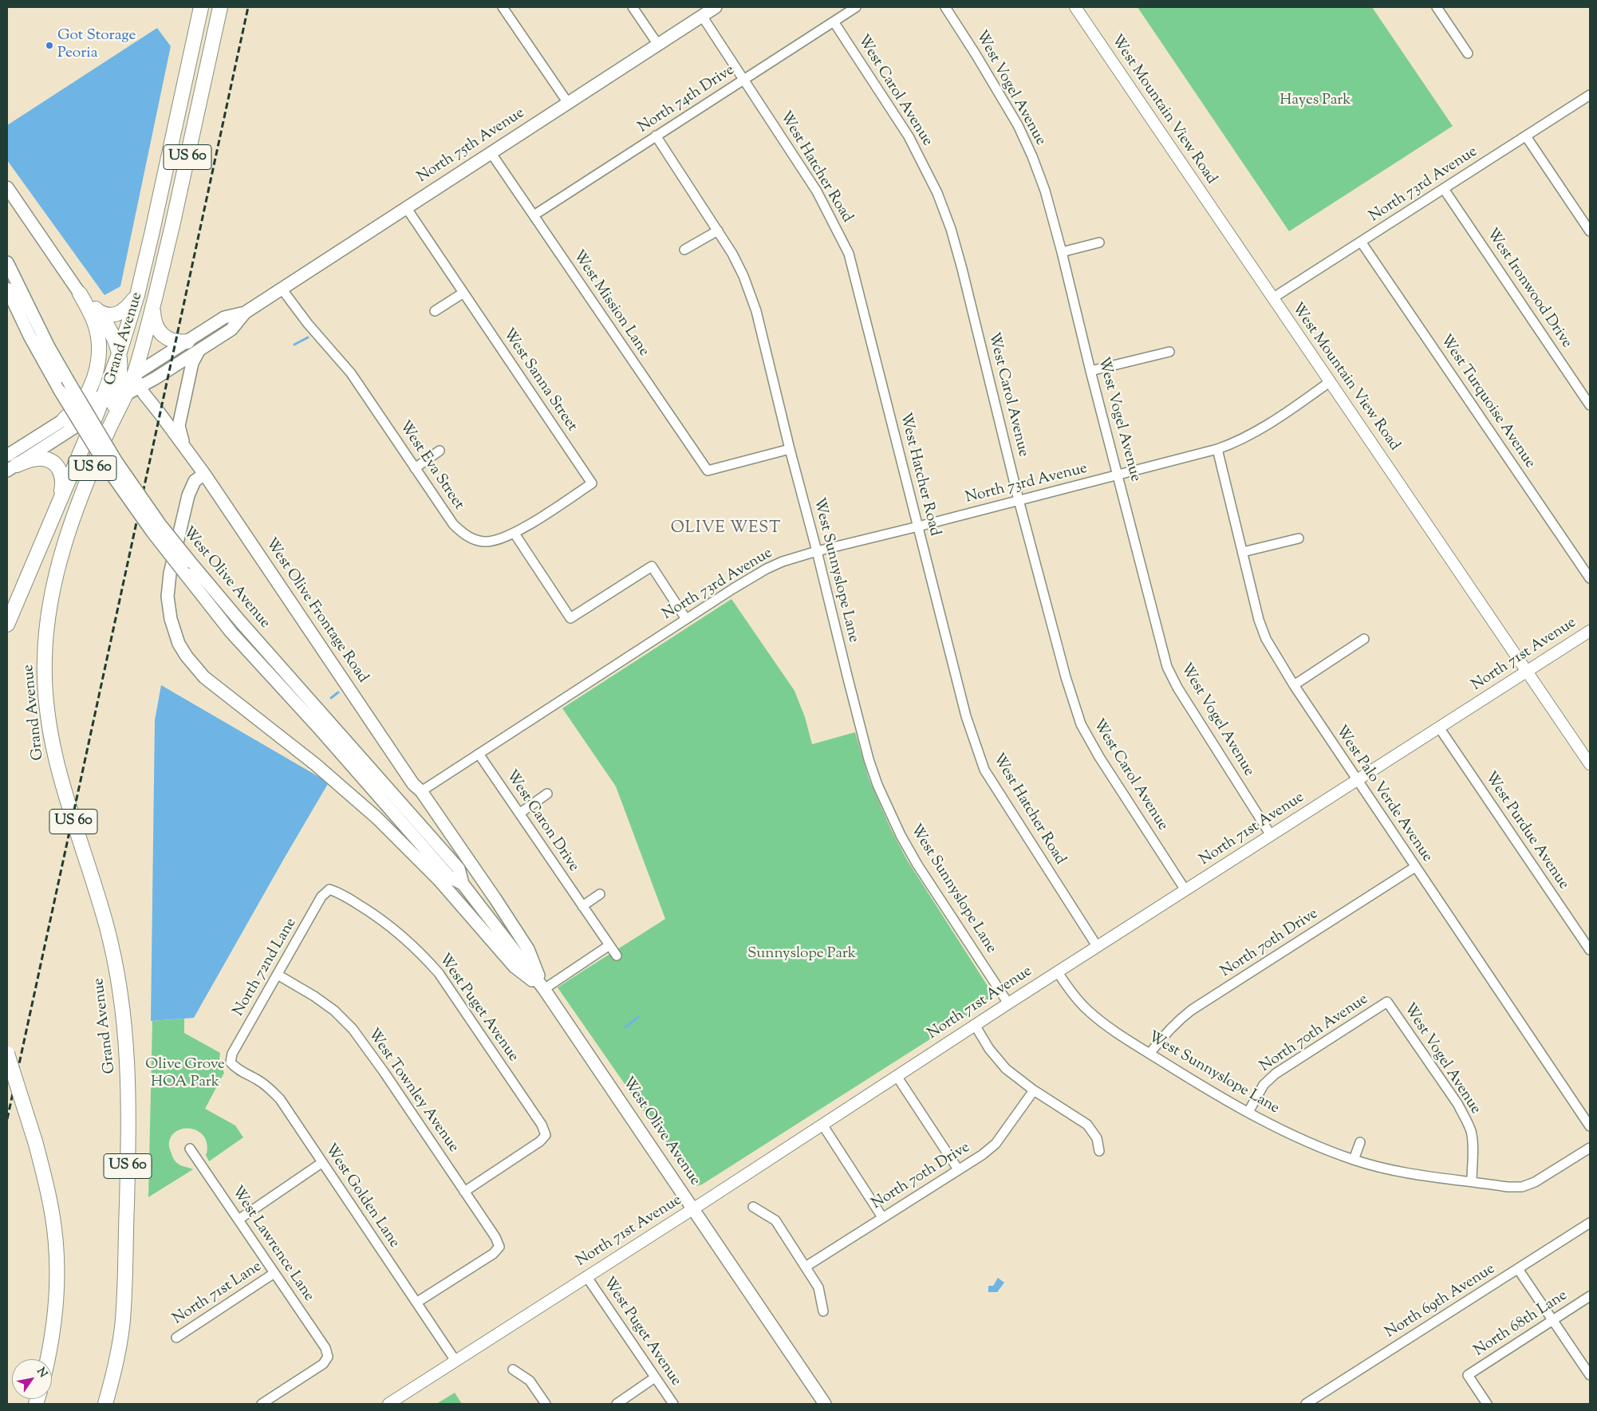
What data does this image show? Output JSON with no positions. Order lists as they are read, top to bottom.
{
  "streets": {
    "highway": ["US 60", "Grand Avenue"],
    "main road": ["North 75th Avenue", "West Olive Avenue", "West Olive Frontage Road"],
    "street": [
      "West Vogel Avenue",
      "West Carol Avenue",
      "North 74th Drive",
      "West Mountain View Road",
      "West Hatcher Road",
      "North 73rd Avenue",
      "West Ironwood Drive",
      "West Mission Lane",
      "West Sanna Street",
      "West Turquoise Avenue",
      "West Eva Street",
      "West Sunnyslope Lane",
      "North 71st Avenue",
      "West Palo Verde Avenue",
      "West Caron Drive",
      "West Purdue Avenue",
      "North 70th Drive",
      "North 72nd Lane",
      "West Puget Avenue",
      "North 70th Avenue",
      "West Townley Avenue",
      "West Golden Lane",
      "West Lawrence Lane",
      "North 71st Lane",
      "North 69th Avenue",
      "North 68th Lane"
    ]
  },
  "crossings": [
    ["West Vogel Avenue", "North 73rd Avenue"],
    ["West Vogel Avenue", "West Sunnyslope Lane"],
    ["West Vogel Avenue", "North 71st Avenue"],
    ["West Vogel Avenue", "North 70th Avenue"],
    ["West Carol Avenue", "North 74th Drive"],
    ["West Carol Avenue", "North 73rd Avenue"],
    ["West Carol Avenue", "North 71st Avenue"],
    ["North 74th Drive", "West Hatcher Road"],
    ["North 74th Drive", "West Mission Lane"],
    ["North 74th Drive", "West Sunnyslope Lane"],
    ["West Mountain View Road", "North 73rd Avenue"],
    ["West Mountain View Road", "North 71st Avenue"],
    ["North 75th Avenue", "West Hatcher Road"],
    ["North 75th Avenue", "West Mission Lane"],
    ["North 75th Avenue", "Grand Avenue"],
    ["North 75th Avenue", "West Sanna Street"],
    ["North 75th Avenue", "West Eva Street"],
    ["West Hatcher Road", "North 73rd Avenue"],
    ["West Hatcher Road", "North 71st Avenue"],
    ["North 73rd Avenue", "West Ironwood Drive"],
    ["North 73rd Avenue", "West Turquoise Avenue"],
    ["North 73rd Avenue", "West Sunnyslope Lane"],
    ["North 73rd Avenue", "West Olive Frontage Road"],
    ["North 73rd Avenue", "West Palo Verde Avenue"],
    ["North 73rd Avenue", "West Caron Drive"],
    ["West Mission Lane", "West Sunnyslope Lane"],
    ["West Sanna Street", "West Eva Street"],
    ["West Sunnyslope Lane", "North 71st Avenue"],
    ["West Sunnyslope Lane", "North 70th Drive"],
    ["West Sunnyslope Lane", "North 70th Avenue"],
    ["West Olive Avenue", "West Olive Frontage Road"],
    ["West Olive Avenue", "North 71st Avenue"],
    ["North 71st Avenue", "West Palo Verde Avenue"],
    ["North 71st Avenue", "West Purdue Avenue"],
    ["North 71st Avenue", "West Puget Avenue"],
    ["North 71st Avenue", "West Golden Lane"],
    ["West Palo Verde Avenue", "North 70th Drive"],
    ["North 72nd Lane", "West Puget Avenue"],
    ["North 72nd Lane", "West Townley Avenue"],
    ["North 72nd Lane", "West Golden Lane"],
    ["West Puget Avenue", "West Townley Avenue"],
    ["West Townley Avenue", "West Golden Lane"],
    ["West Lawrence Lane", "North 71st Lane"]
  ],
  "districts": ["OLIVE WEST"],
  "parks": ["Hayes Park", "Sunnyslope Park", "Olive Grove HOA Park"],
  "places": ["Got Storage Peoria"],
  "north": "top right"
}
